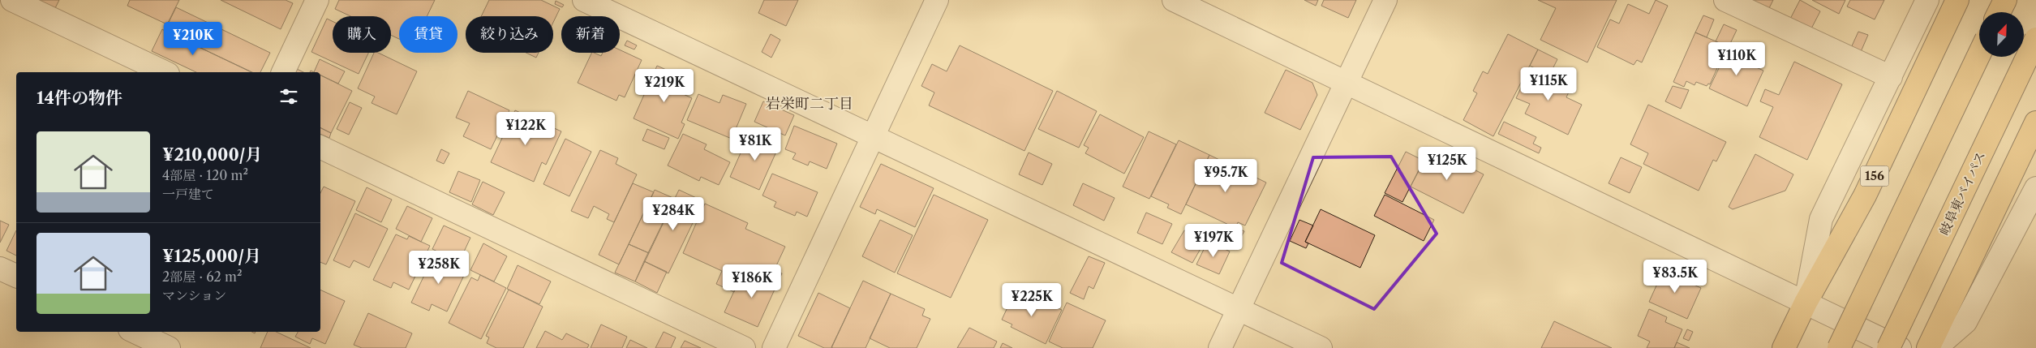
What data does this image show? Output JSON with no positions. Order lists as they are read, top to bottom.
{
  "streets": {
    "highway": ["156", "岐阜東バイパス"]
  },
  "districts": ["岩栄町二丁目"],
  "north": "top right",
  "page": {
    "chip": [
      "購入",
      "賃貸",
      "絞り込み",
      "新着"
    ],
    "price": [
      "¥210K",
      "¥110K",
      "¥115K",
      "¥219K",
      "¥122K",
      "¥81K",
      "¥125K",
      "¥95.7K",
      "¥284K",
      "¥197K",
      "¥258K",
      "¥83.5K",
      "¥186K",
      "¥225K"
    ],
    "heading": "14件の物件",
    "list": [
      {
        "name": "¥210,000/月",
        "note": "4部屋 · 120 m² · 一戸建て"
      },
      {
        "name": "¥125,000/月",
        "note": "2部屋 · 62 m² · マンション"
      }
    ]
  }
}
